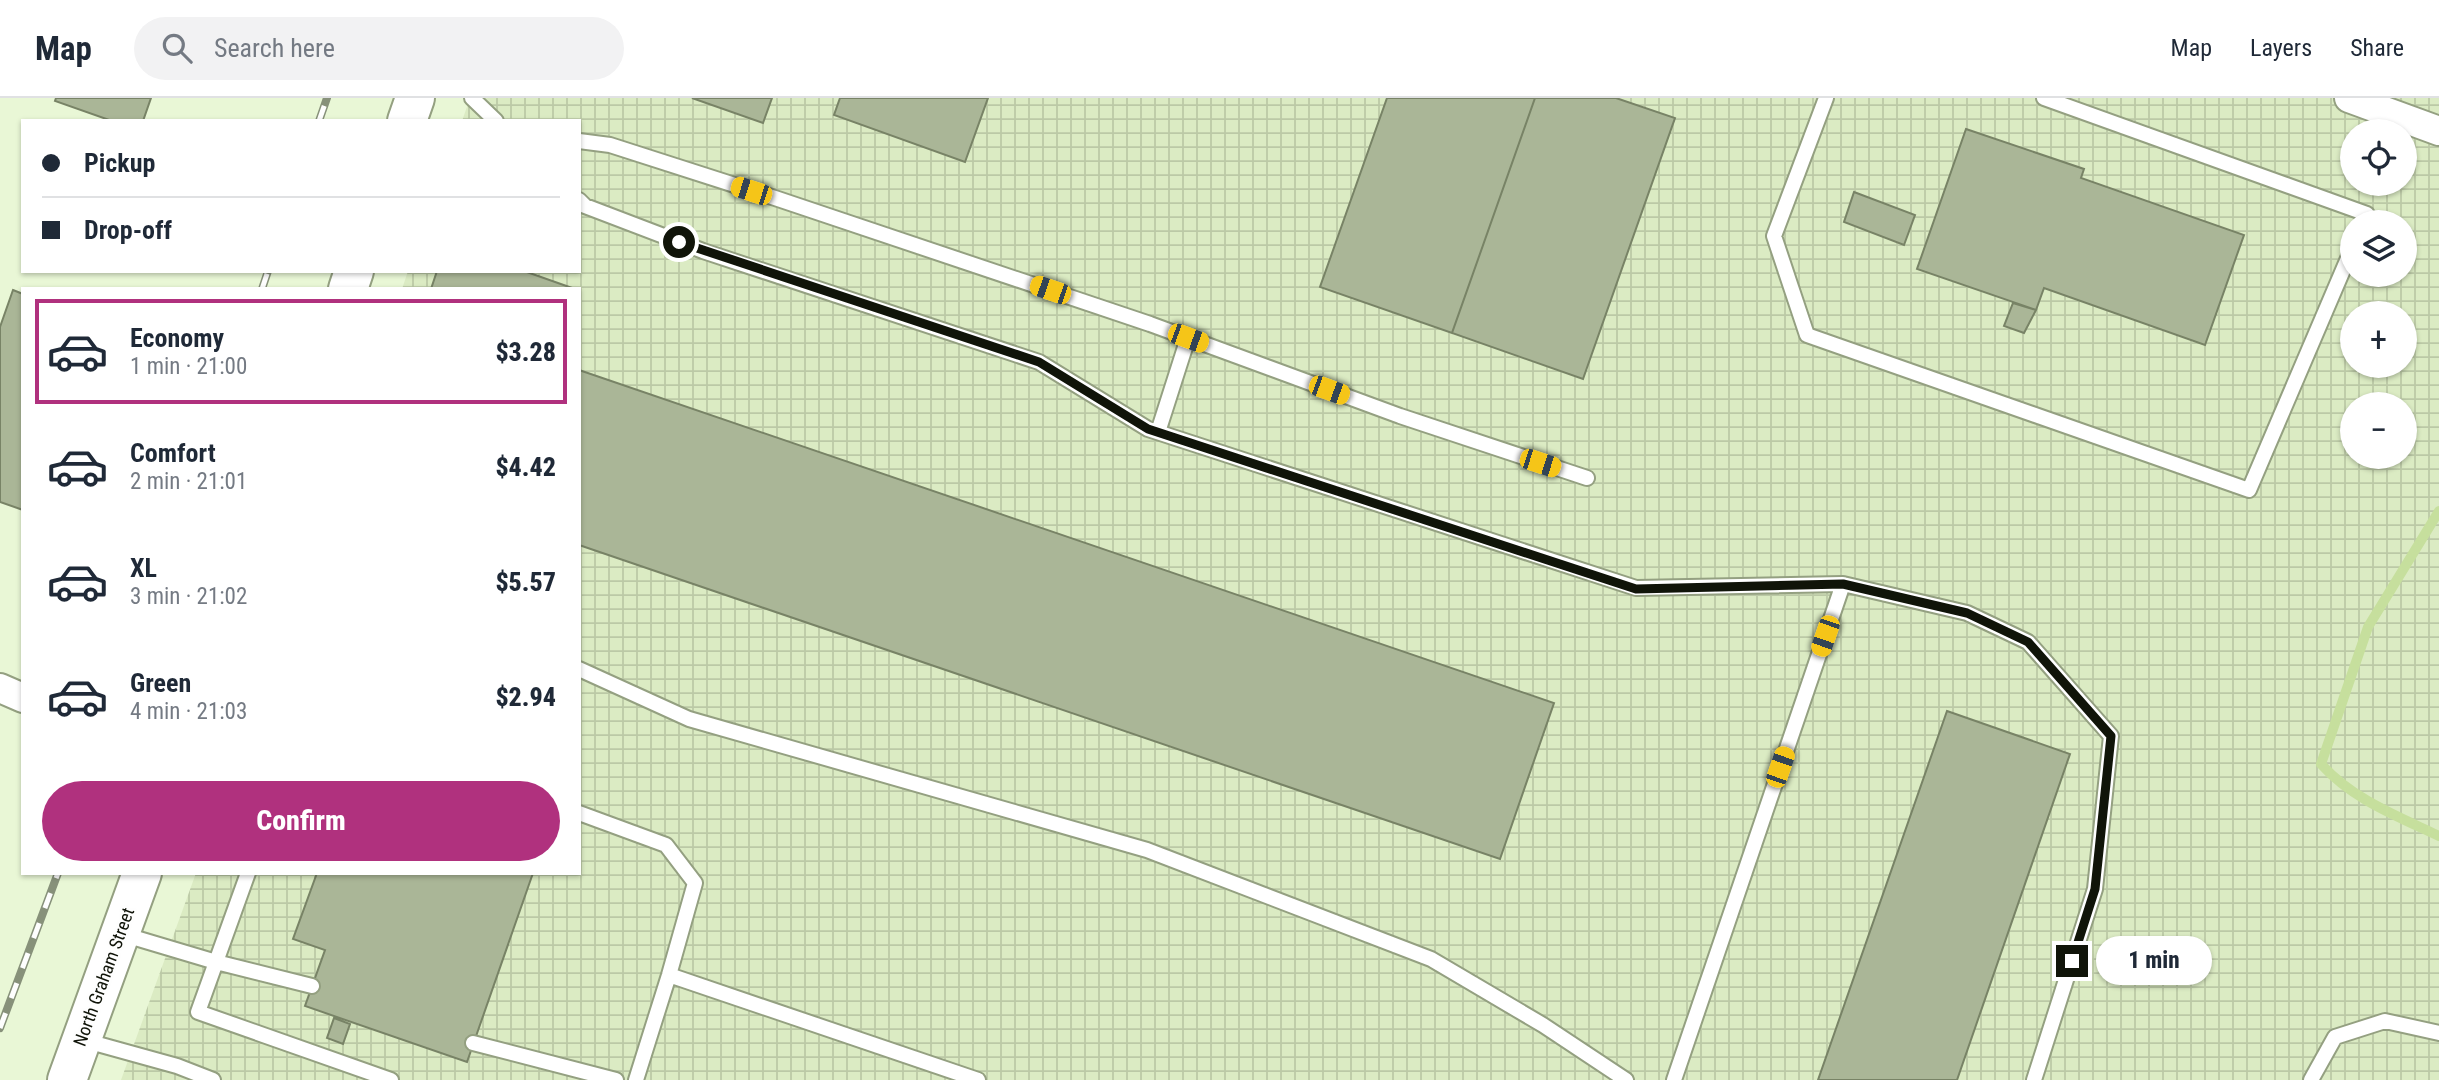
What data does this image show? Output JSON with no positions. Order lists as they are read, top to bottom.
{
  "streets": {
    "main road": ["North Graham Street"]
  },
  "page": {
    "header": "Map",
    "search": "Search here",
    "nav": ["Map", "Layers", "Share"],
    "map_buttons": ["+", "−"],
    "banner": ["Pickup", "Drop-off"],
    "list": [
      {
        "name": "Economy",
        "note": "1 min · 21:00",
        "value": "$3.28"
      },
      {
        "name": "Comfort",
        "note": "2 min · 21:01",
        "value": "$4.42"
      },
      {
        "name": "XL",
        "note": "3 min · 21:02",
        "value": "$5.57"
      },
      {
        "name": "Green",
        "note": "4 min · 21:03",
        "value": "$2.94"
      }
    ],
    "buttons": "Confirm",
    "bubble": "1 min"
  }
}
